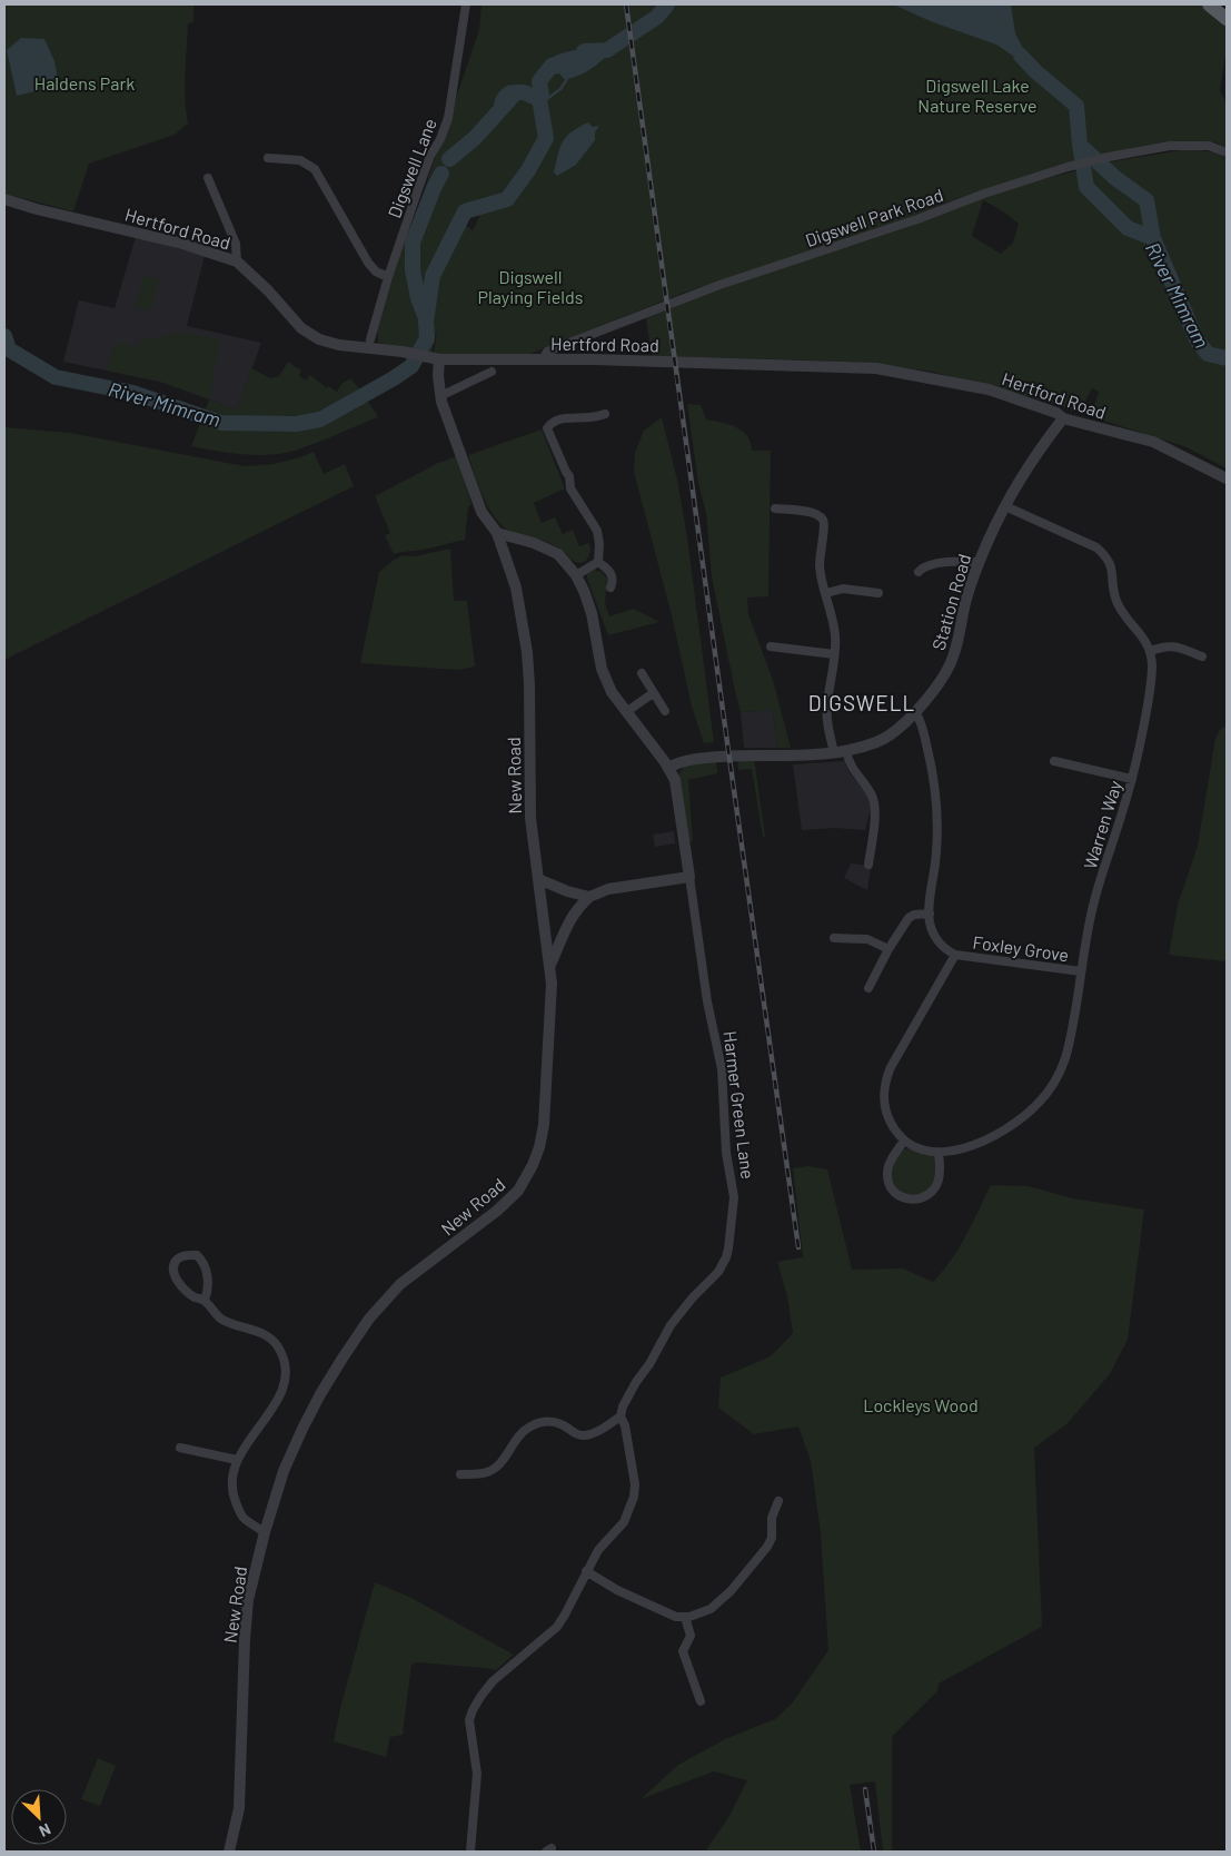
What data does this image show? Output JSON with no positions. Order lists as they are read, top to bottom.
{
  "streets": {
    "street": [
      "Digswell Lane",
      "Digswell Park Road",
      "Hertford Road",
      "Station Road",
      "New Road",
      "Warren Way",
      "Foxley Grove",
      "Harmer Green Lane"
    ]
  },
  "crossings": [
    ["Digswell Park Road", "Hertford Road"],
    ["Hertford Road", "Station Road"],
    ["Station Road", "Harmer Green Lane"],
    ["New Road", "Harmer Green Lane"],
    ["Warren Way", "Foxley Grove"]
  ],
  "districts": ["DIGSWELL"],
  "water": ["River Mimram"],
  "parks": [
    "Haldens Park",
    "Digswell Lake Nature Reserve",
    "Digswell Playing Fields",
    "Lockleys Wood"
  ],
  "north": "bottom right"
}
